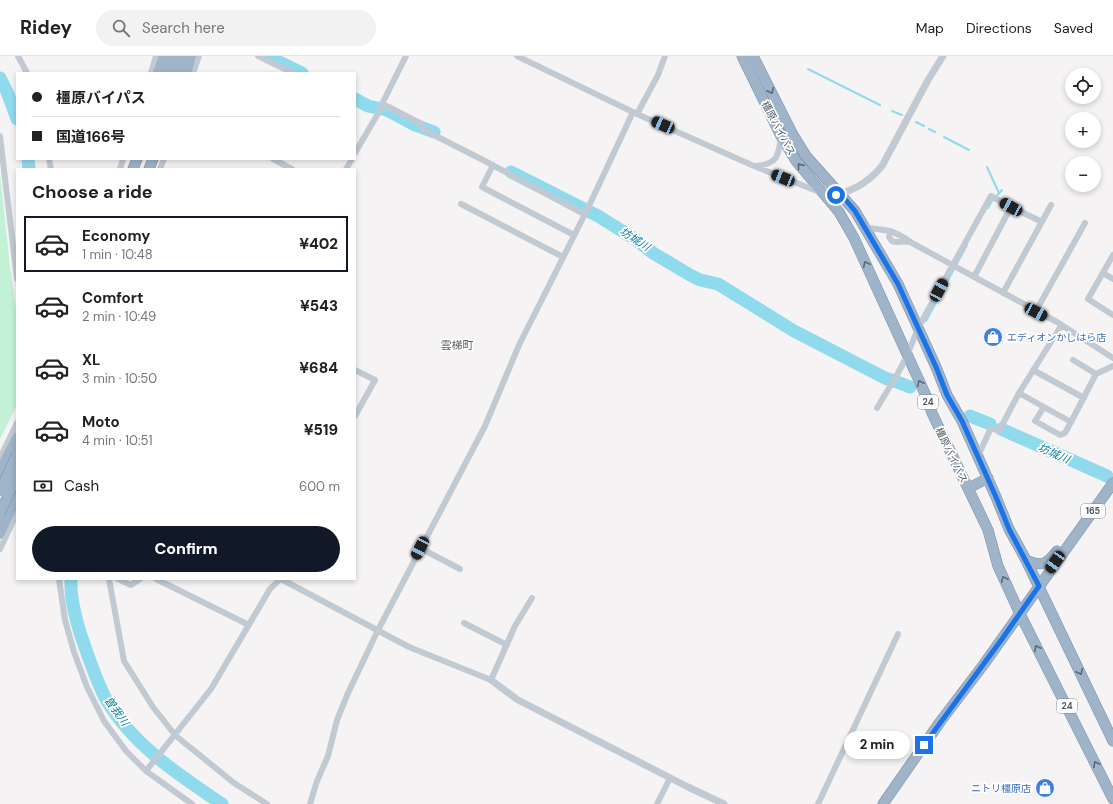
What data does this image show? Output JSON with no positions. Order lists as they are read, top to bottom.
{
  "streets": {
    "highway": ["橿原バイパス", "24", "165"]
  },
  "crossings": [
    ["橿原バイパス", "165"]
  ],
  "districts": ["雲梯町"],
  "water": ["坊城川", "曽我川"],
  "places": {
    "shop": ["エディオンかしはら店", "ニトリ橿原店"]
  },
  "page": {
    "header": "Ridey",
    "search": "Search here",
    "nav": ["Map", "Directions", "Saved"],
    "map_buttons": ["+", "−"],
    "banner": ["橿原バイパス", "国道166号"],
    "heading": "Choose a ride",
    "list": [
      {
        "name": "Economy",
        "note": "1 min · 10:48",
        "value": "¥402"
      },
      {
        "name": "Comfort",
        "note": "2 min · 10:49",
        "value": "¥543"
      },
      {
        "name": "XL",
        "note": "3 min · 10:50",
        "value": "¥684"
      },
      {
        "name": "Moto",
        "note": "4 min · 10:51",
        "value": "¥519"
      }
    ],
    "pay": ["Cash", "600 m"],
    "buttons": "Confirm",
    "bubble": "2 min"
  }
}
